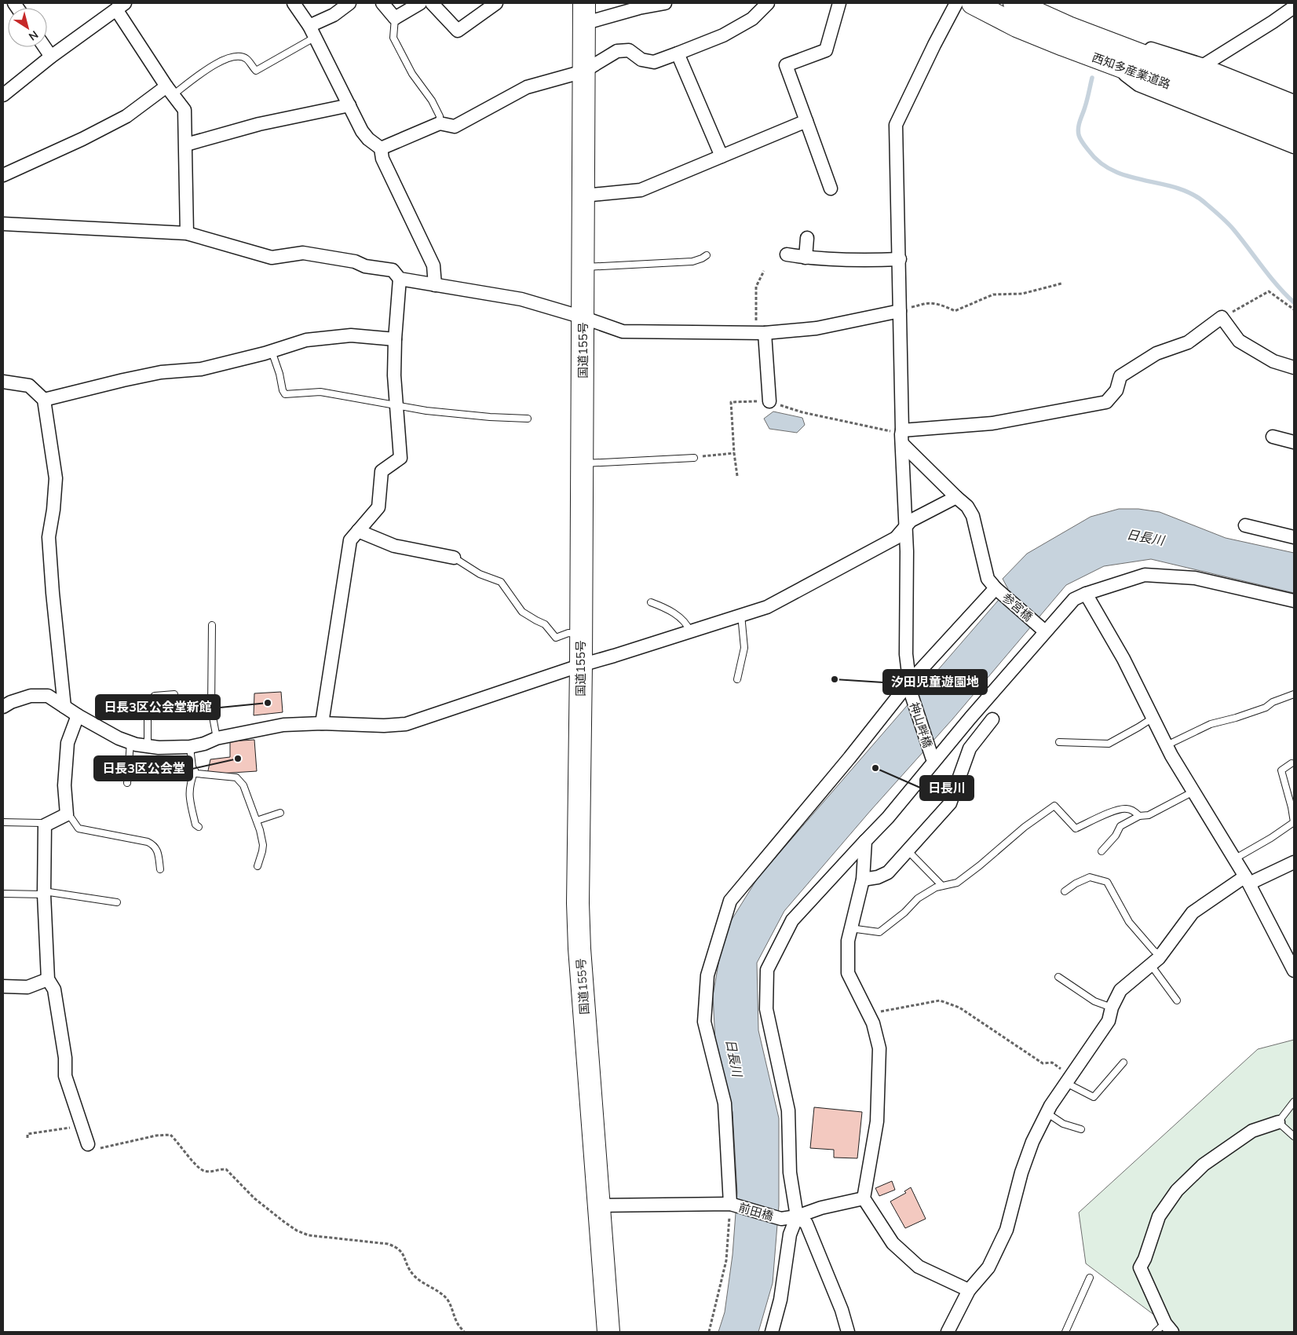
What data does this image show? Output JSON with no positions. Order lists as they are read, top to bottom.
{
  "streets": {
    "highway": ["西知多産業道路", "国道155号"],
    "street": ["参宮橋", "神山畔橋", "前田橋"]
  },
  "crossings": [
    ["国道155号", "前田橋"],
    ["参宮橋", "神山畔橋"]
  ],
  "water": ["日長川"],
  "places": [
    "汐田児童遊園地",
    "日長3区公会堂新館",
    "日長3区公会堂",
    "日長川"
  ],
  "north": "bottom right"
}
